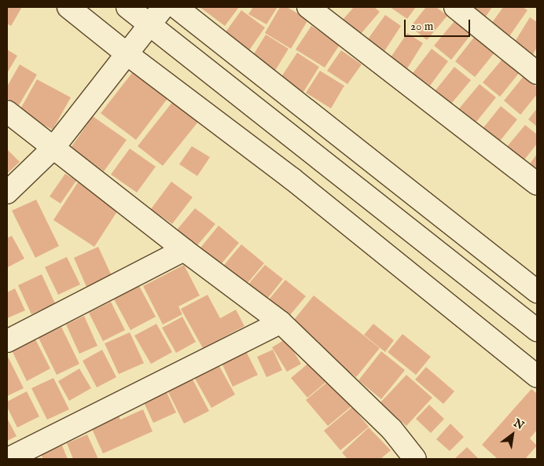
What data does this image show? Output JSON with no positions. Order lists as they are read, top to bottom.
{
  "scale_bar": "20 m",
  "north": "top right"
}
